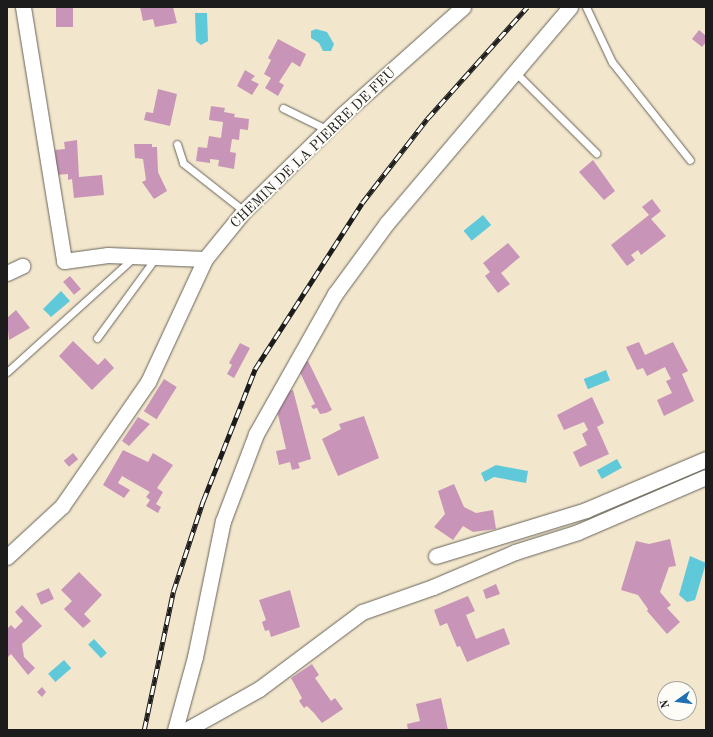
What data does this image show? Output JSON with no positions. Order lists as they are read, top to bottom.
{
  "streets": {
    "street": ["CHEMIN DE LA PIERRE DE FEU"]
  },
  "north": "left"
}
